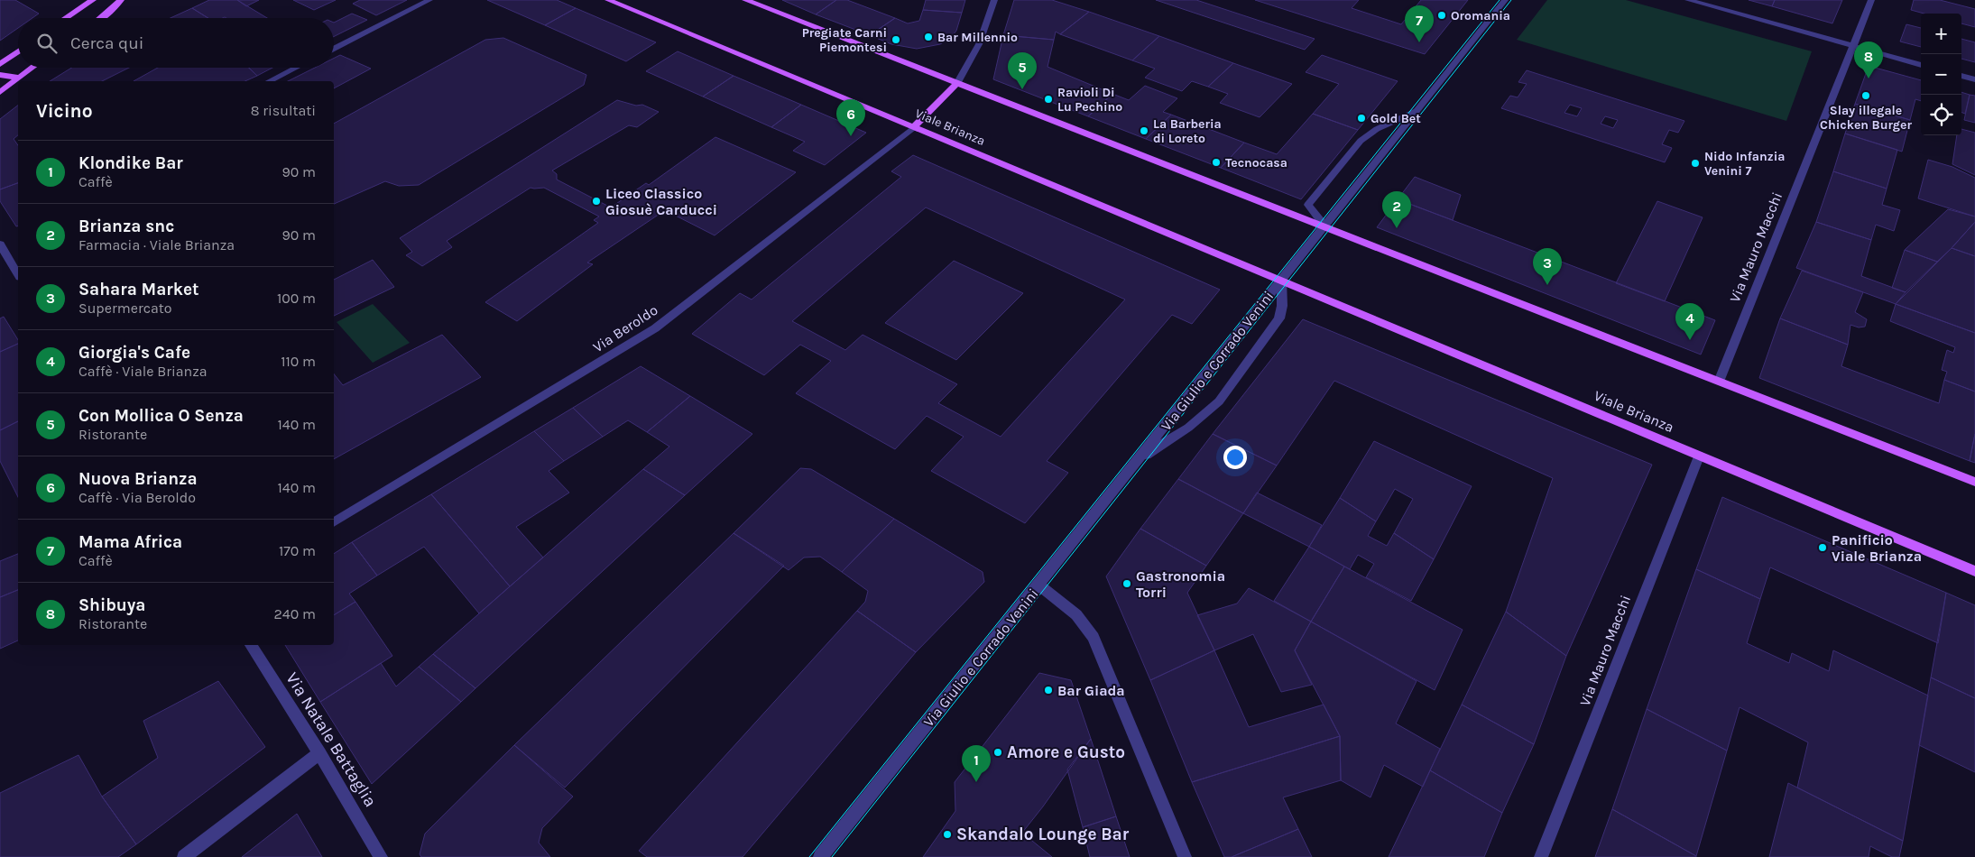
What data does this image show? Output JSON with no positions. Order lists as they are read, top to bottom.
{
  "streets": {
    "main road": ["Viale Brianza"],
    "street": [
      "Via Mauro Macchi",
      "Via Beroldo",
      "Via Giulio e Corrado Venini",
      "Via Natale Battaglia"
    ]
  },
  "crossings": [
    ["Viale Brianza", "Via Mauro Macchi"],
    ["Viale Brianza", "Via Beroldo"],
    ["Viale Brianza", "Via Giulio e Corrado Venini"]
  ],
  "places": [
    "Oromania",
    "Bar Millennio",
    "Pregiate Carni Piemontesi",
    "Slay illegale Chicken Burger",
    "Ravioli Di Lu Pechino",
    "Gold Bet",
    "La Barberia di Loreto",
    "Tecnocasa",
    "Nido Infanzia Venini 7",
    "Liceo Classico Giosuè Carducci",
    "Panificio Viale Brianza",
    "Gastronomia Torri",
    "Bar Giada",
    "Amore e Gusto",
    "Skandalo Lounge Bar"
  ],
  "page": {
    "pins": [
      "7",
      "8",
      "5",
      "6",
      "2",
      "3",
      "4",
      "1"
    ],
    "map_buttons": ["+", "−"],
    "search": "Cerca qui",
    "heading": ["Vicino", "8 risultati"],
    "list": [
      {
        "mark": "1",
        "name": "Klondike Bar",
        "note": "Caffè",
        "value": "90 m"
      },
      {
        "mark": "2",
        "name": "Brianza snc",
        "note": "Farmacia · Viale Brianza",
        "value": "90 m"
      },
      {
        "mark": "3",
        "name": "Sahara Market",
        "note": "Supermercato",
        "value": "100 m"
      },
      {
        "mark": "4",
        "name": "Giorgia's Cafe",
        "note": "Caffè · Viale Brianza",
        "value": "110 m"
      },
      {
        "mark": "5",
        "name": "Con Mollica O Senza",
        "note": "Ristorante",
        "value": "140 m"
      },
      {
        "mark": "6",
        "name": "Nuova Brianza",
        "note": "Caffè · Via Beroldo",
        "value": "140 m"
      },
      {
        "mark": "7",
        "name": "Mama Africa",
        "note": "Caffè",
        "value": "170 m"
      },
      {
        "mark": "8",
        "name": "Shibuya",
        "note": "Ristorante",
        "value": "240 m"
      }
    ]
  }
}
